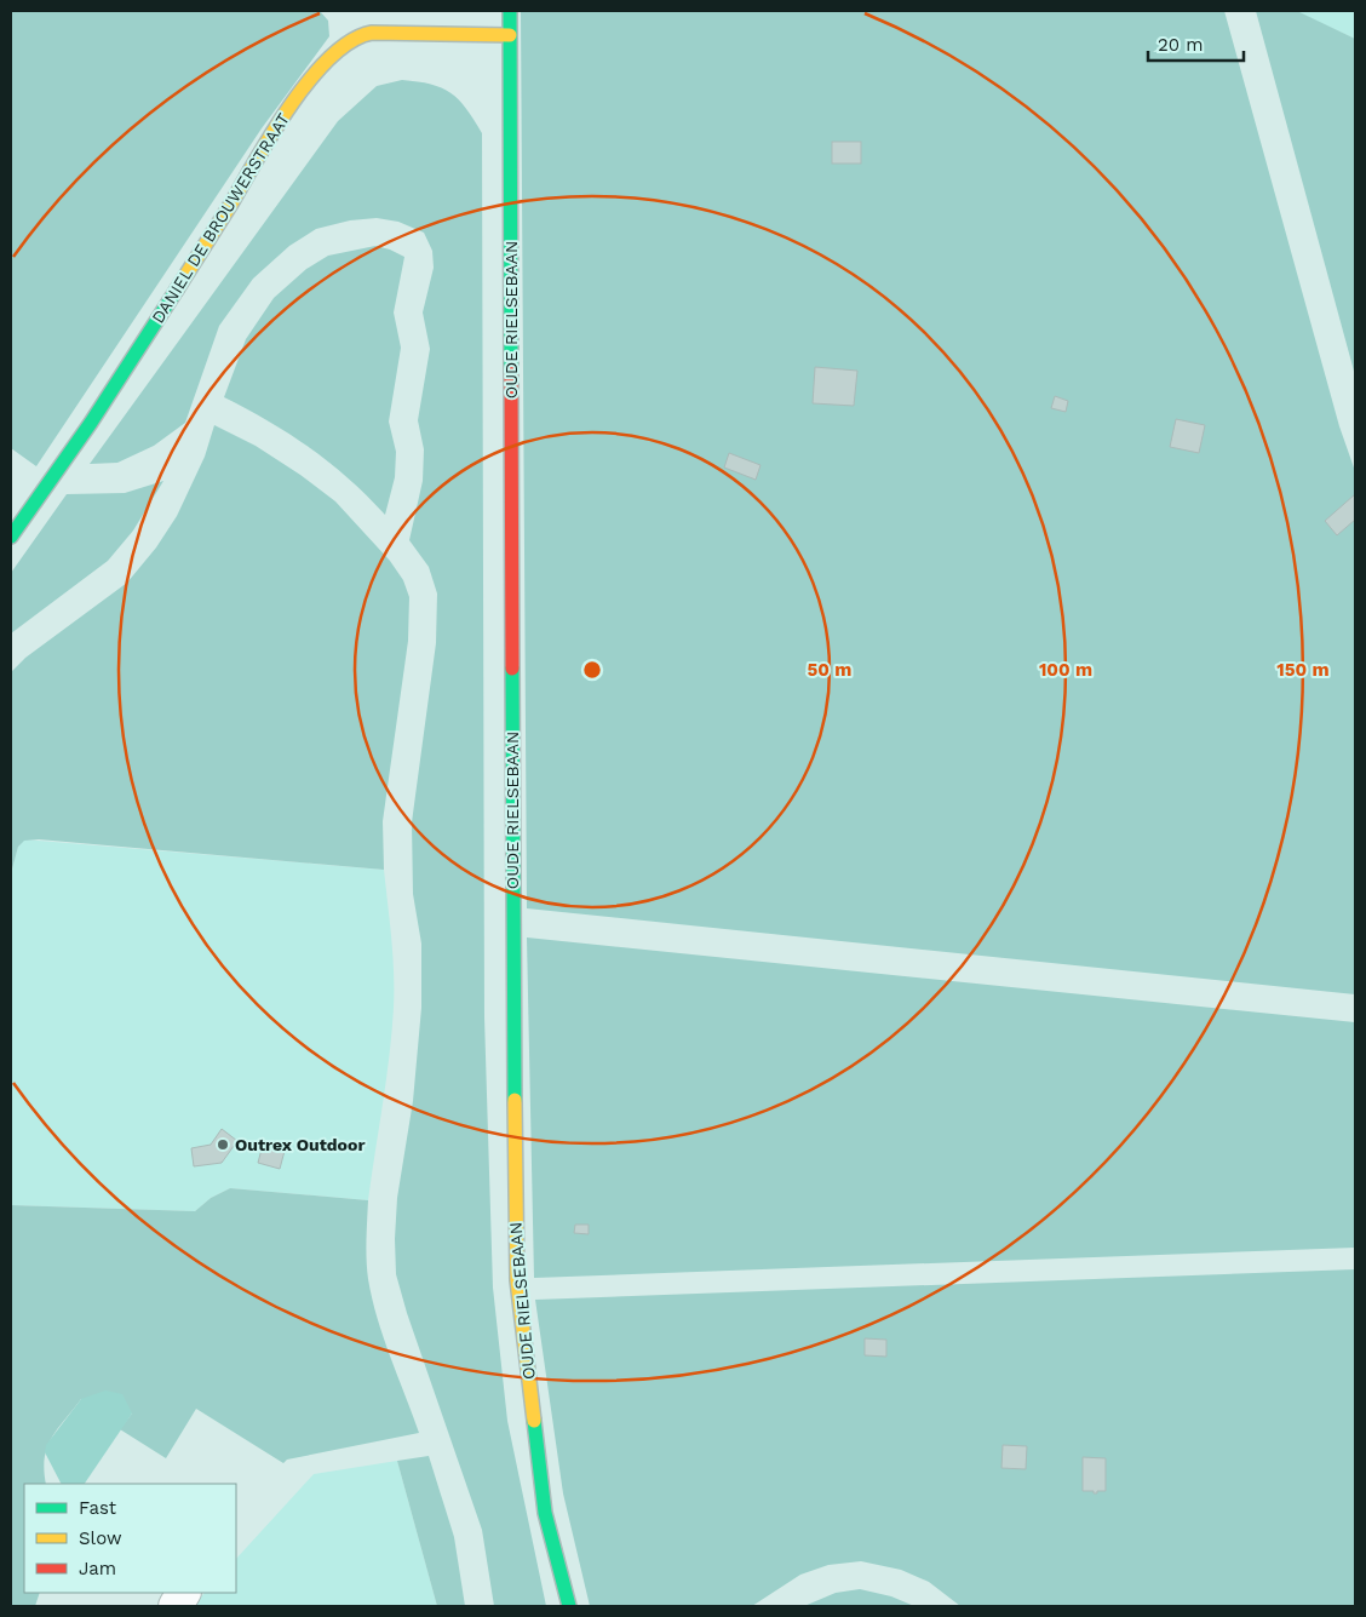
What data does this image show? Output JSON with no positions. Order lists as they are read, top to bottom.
{
  "streets": {
    "street": ["DANIEL DE BROUWERSTRAAT", "OUDE RIELSEBAAN"]
  },
  "crossings": [
    ["DANIEL DE BROUWERSTRAAT", "OUDE RIELSEBAAN"]
  ],
  "places": ["Outrex Outdoor"],
  "legend": ["Fast", "Slow", "Jam"],
  "scale_bar": "20 m",
  "rings": ["50 m", "100 m", "150 m"]
}
